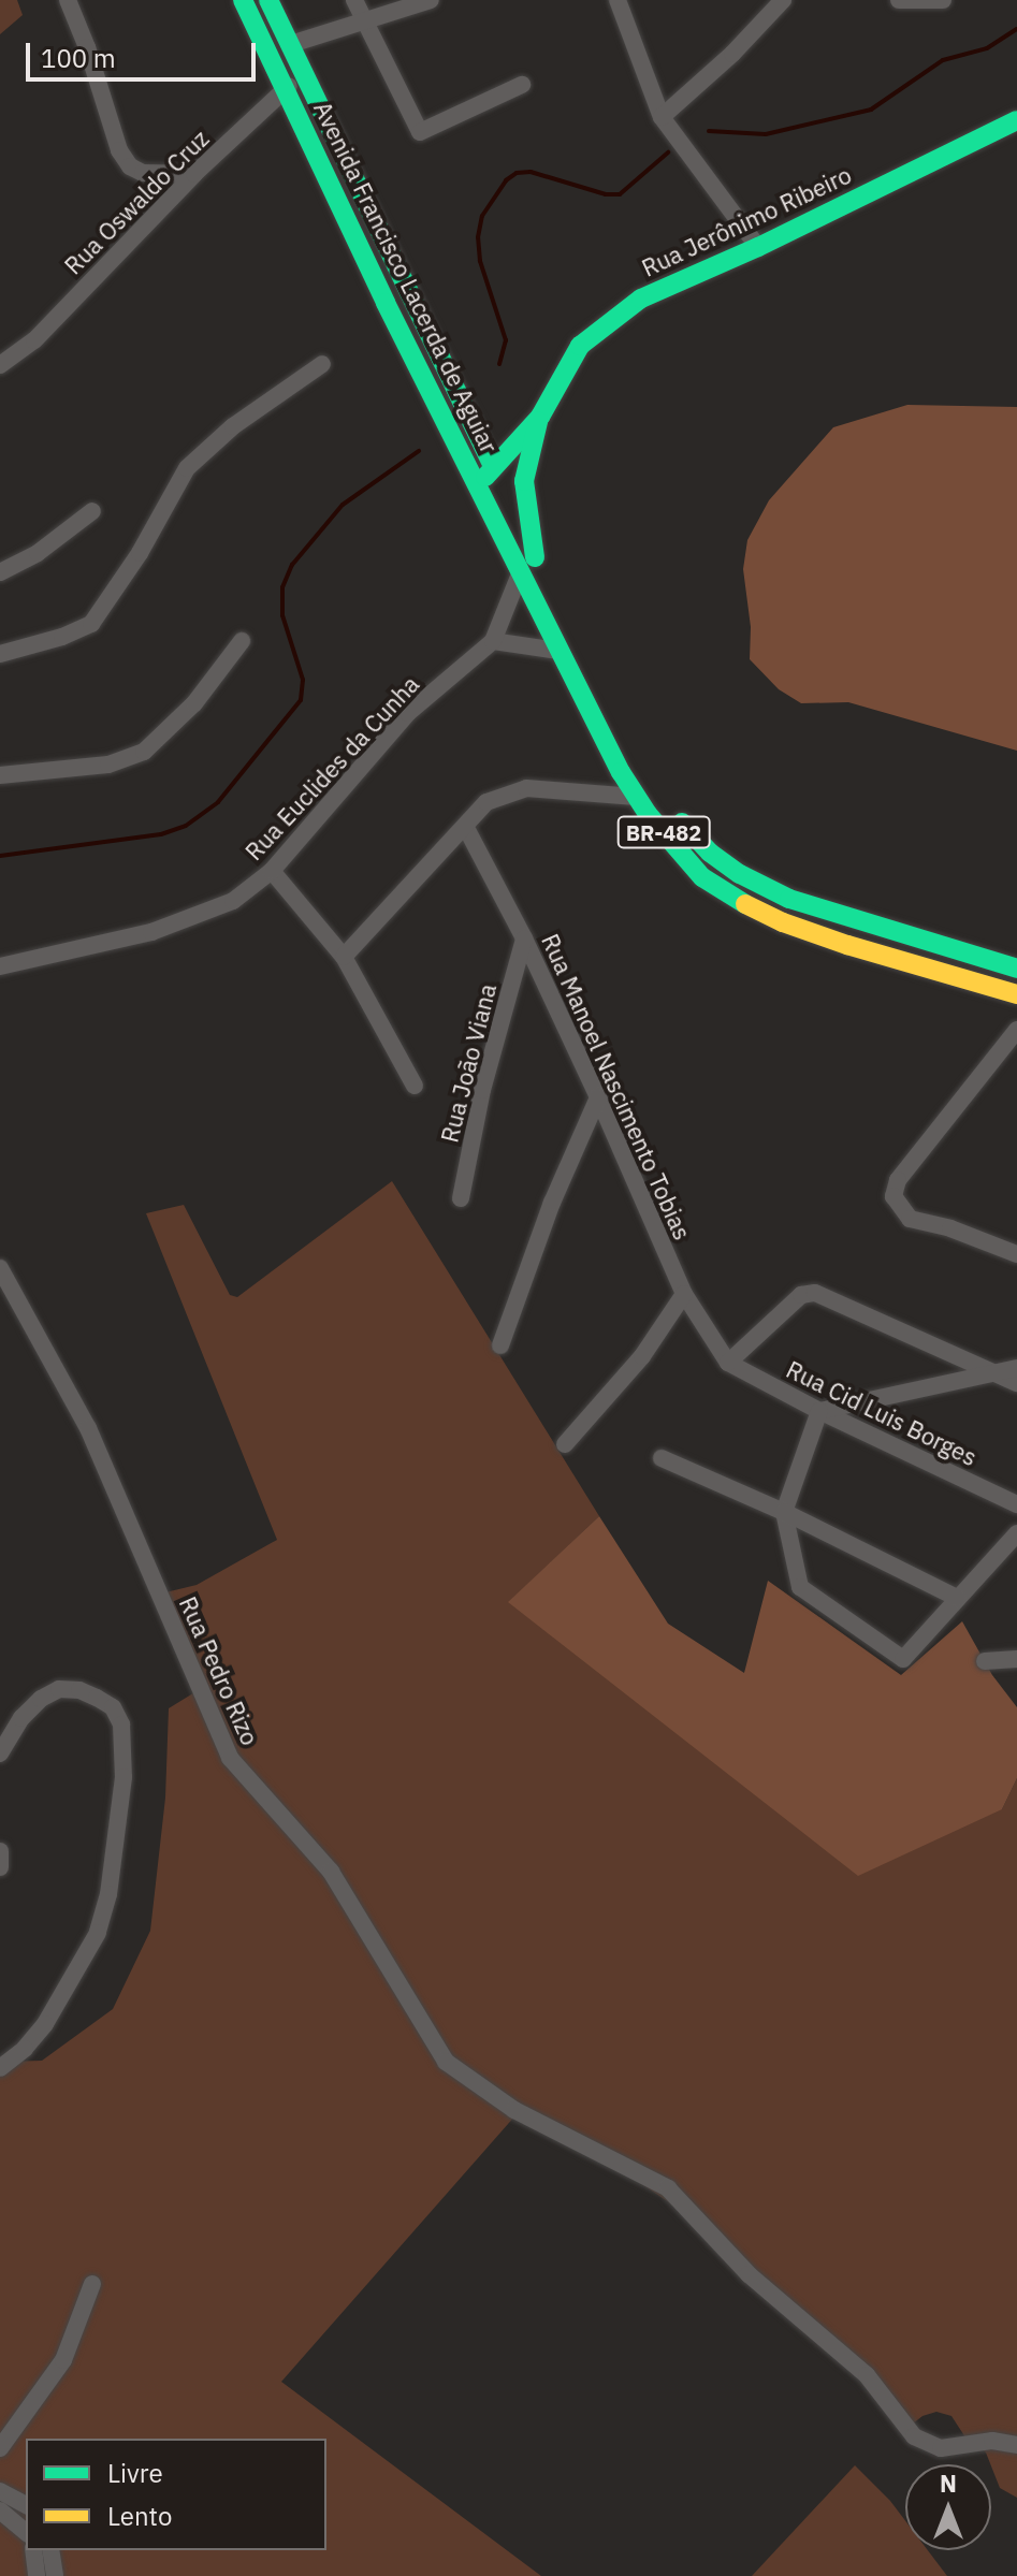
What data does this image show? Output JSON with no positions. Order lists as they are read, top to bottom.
{
  "streets": {
    "main road": ["Rua Jerônimo Ribeiro", "Avenida Francisco Lacerda de Aguiar", "BR-482"],
    "street": [
      "Rua Oswaldo Cruz",
      "Rua Euclides da Cunha",
      "Rua João Viana",
      "Rua Manoel Nascimento Tobias",
      "Rua Cid Luis Borges",
      "Rua Pedro Rizo"
    ]
  },
  "crossings": [
    ["Rua Oswaldo Cruz", "Avenida Francisco Lacerda de Aguiar"],
    ["Avenida Francisco Lacerda de Aguiar", "BR-482"],
    ["Rua Euclides da Cunha", "BR-482"],
    ["Rua João Viana", "Rua Manoel Nascimento Tobias"],
    ["Rua Manoel Nascimento Tobias", "Rua Cid Luis Borges"]
  ],
  "legend": ["Livre", "Lento"],
  "scale_bar": "100 m",
  "north": "top"
}
